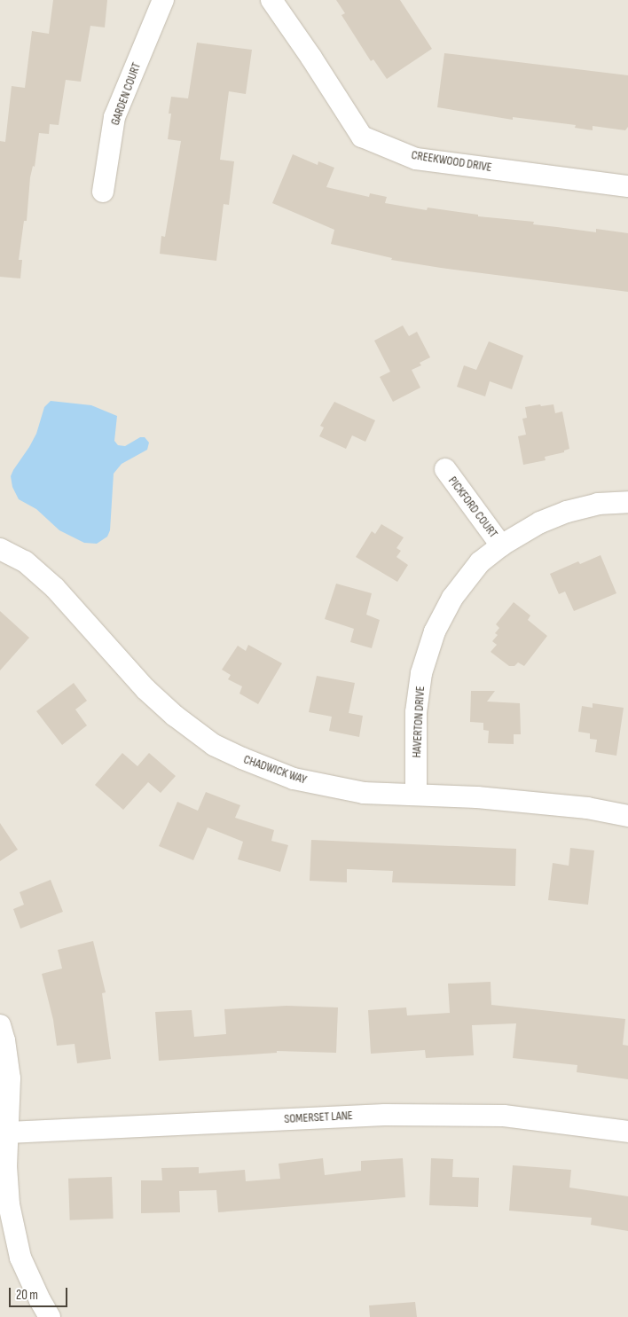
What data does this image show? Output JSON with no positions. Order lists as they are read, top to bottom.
{
  "streets": {
    "street": [
      "GARDEN COURT",
      "CREEKWOOD DRIVE",
      "PICKFORD COURT",
      "HAVERTON DRIVE",
      "CHADWICK WAY",
      "SOMERSET LANE"
    ]
  },
  "crossings": [
    ["PICKFORD COURT", "HAVERTON DRIVE"],
    ["HAVERTON DRIVE", "CHADWICK WAY"]
  ],
  "scale_bar": "20 m"
}
